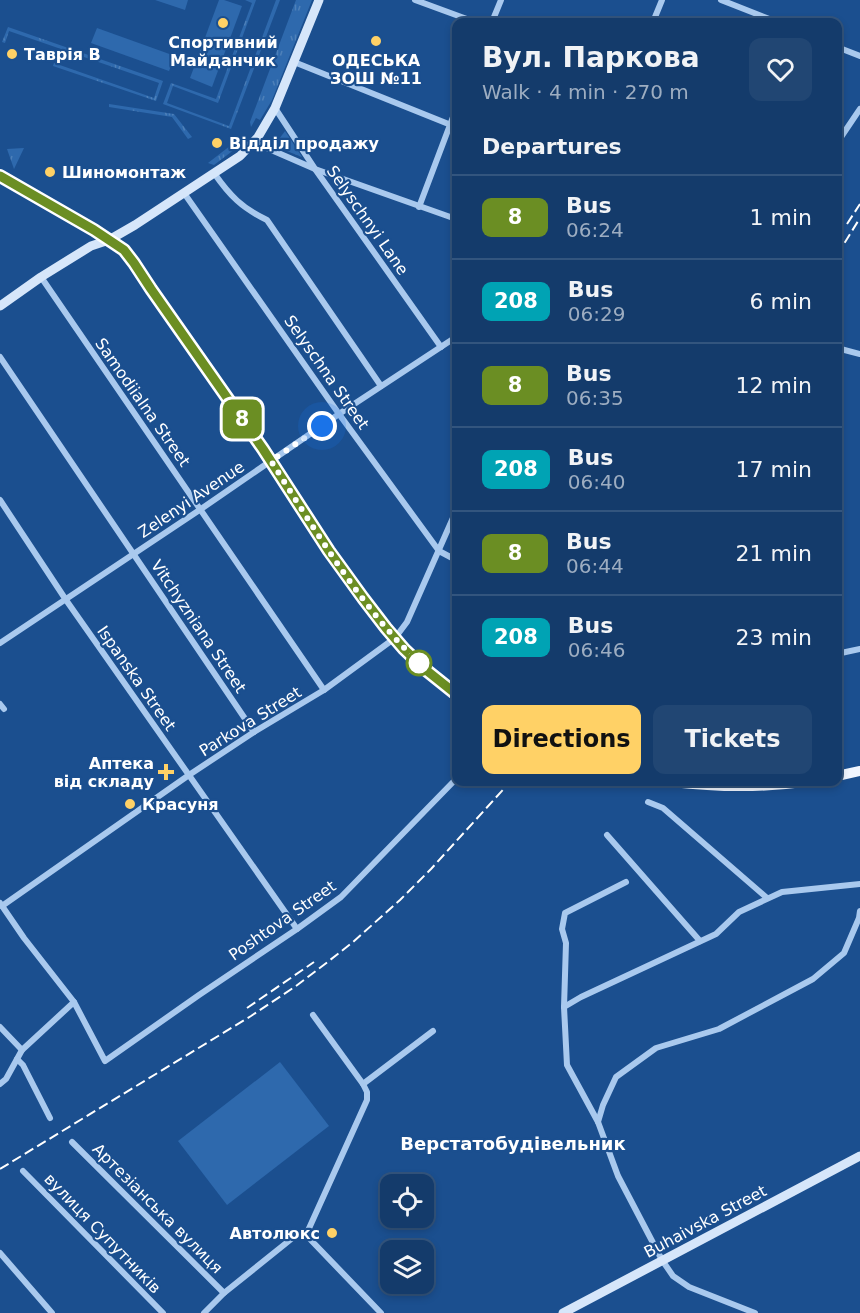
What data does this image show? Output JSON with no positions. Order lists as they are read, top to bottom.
{
  "streets": {
    "main road": ["Buhaivska Street"],
    "street": [
      "Selyschnyi Lane",
      "Selyschna Street",
      "Samodiialna Street",
      "Zelenyi Avenue",
      "Vitchyzniana Street",
      "Ispanska Street",
      "Parkova Street",
      "Poshtova Street",
      "Артезіанська вулиця",
      "вулиця Супутників"
    ]
  },
  "crossings": [
    ["Selyschnyi Lane", "Zelenyi Avenue"],
    ["Selyschna Street", "Zelenyi Avenue"],
    ["Selyschna Street", "Parkova Street"],
    ["Samodiialna Street", "Zelenyi Avenue"],
    ["Samodiialna Street", "Parkova Street"],
    ["Zelenyi Avenue", "Vitchyzniana Street"],
    ["Zelenyi Avenue", "Ispanska Street"],
    ["Vitchyzniana Street", "Parkova Street"],
    ["Ispanska Street", "Parkova Street"],
    ["Ispanska Street", "Poshtova Street"]
  ],
  "districts": ["Верстатобудівельник"],
  "places": {
    "other": [
      "Спортивний Майданчик",
      "ОДЕСЬКА ЗОШ №11",
      "Таврія В",
      "Відділ продажу",
      "Шиномонтаж",
      "Красуня",
      "Автолюкс"
    ],
    "health": ["Аптека від складу"]
  },
  "lines": ["bus line 8"],
  "page": {
    "on_map": "8",
    "heading": [
      ["Вул. Паркова", "Walk · 4 min · 270 m"],
      "Departures"
    ],
    "list": [
      {
        "mark": "8",
        "name": "Bus",
        "note": "06:24",
        "value": "1 min"
      },
      {
        "mark": "208",
        "name": "Bus",
        "note": "06:29",
        "value": "6 min"
      },
      {
        "mark": "8",
        "name": "Bus",
        "note": "06:35",
        "value": "12 min"
      },
      {
        "mark": "208",
        "name": "Bus",
        "note": "06:40",
        "value": "17 min"
      },
      {
        "mark": "8",
        "name": "Bus",
        "note": "06:44",
        "value": "21 min"
      },
      {
        "mark": "208",
        "name": "Bus",
        "note": "06:46",
        "value": "23 min"
      }
    ],
    "buttons": ["Directions", "Tickets"]
  }
}
